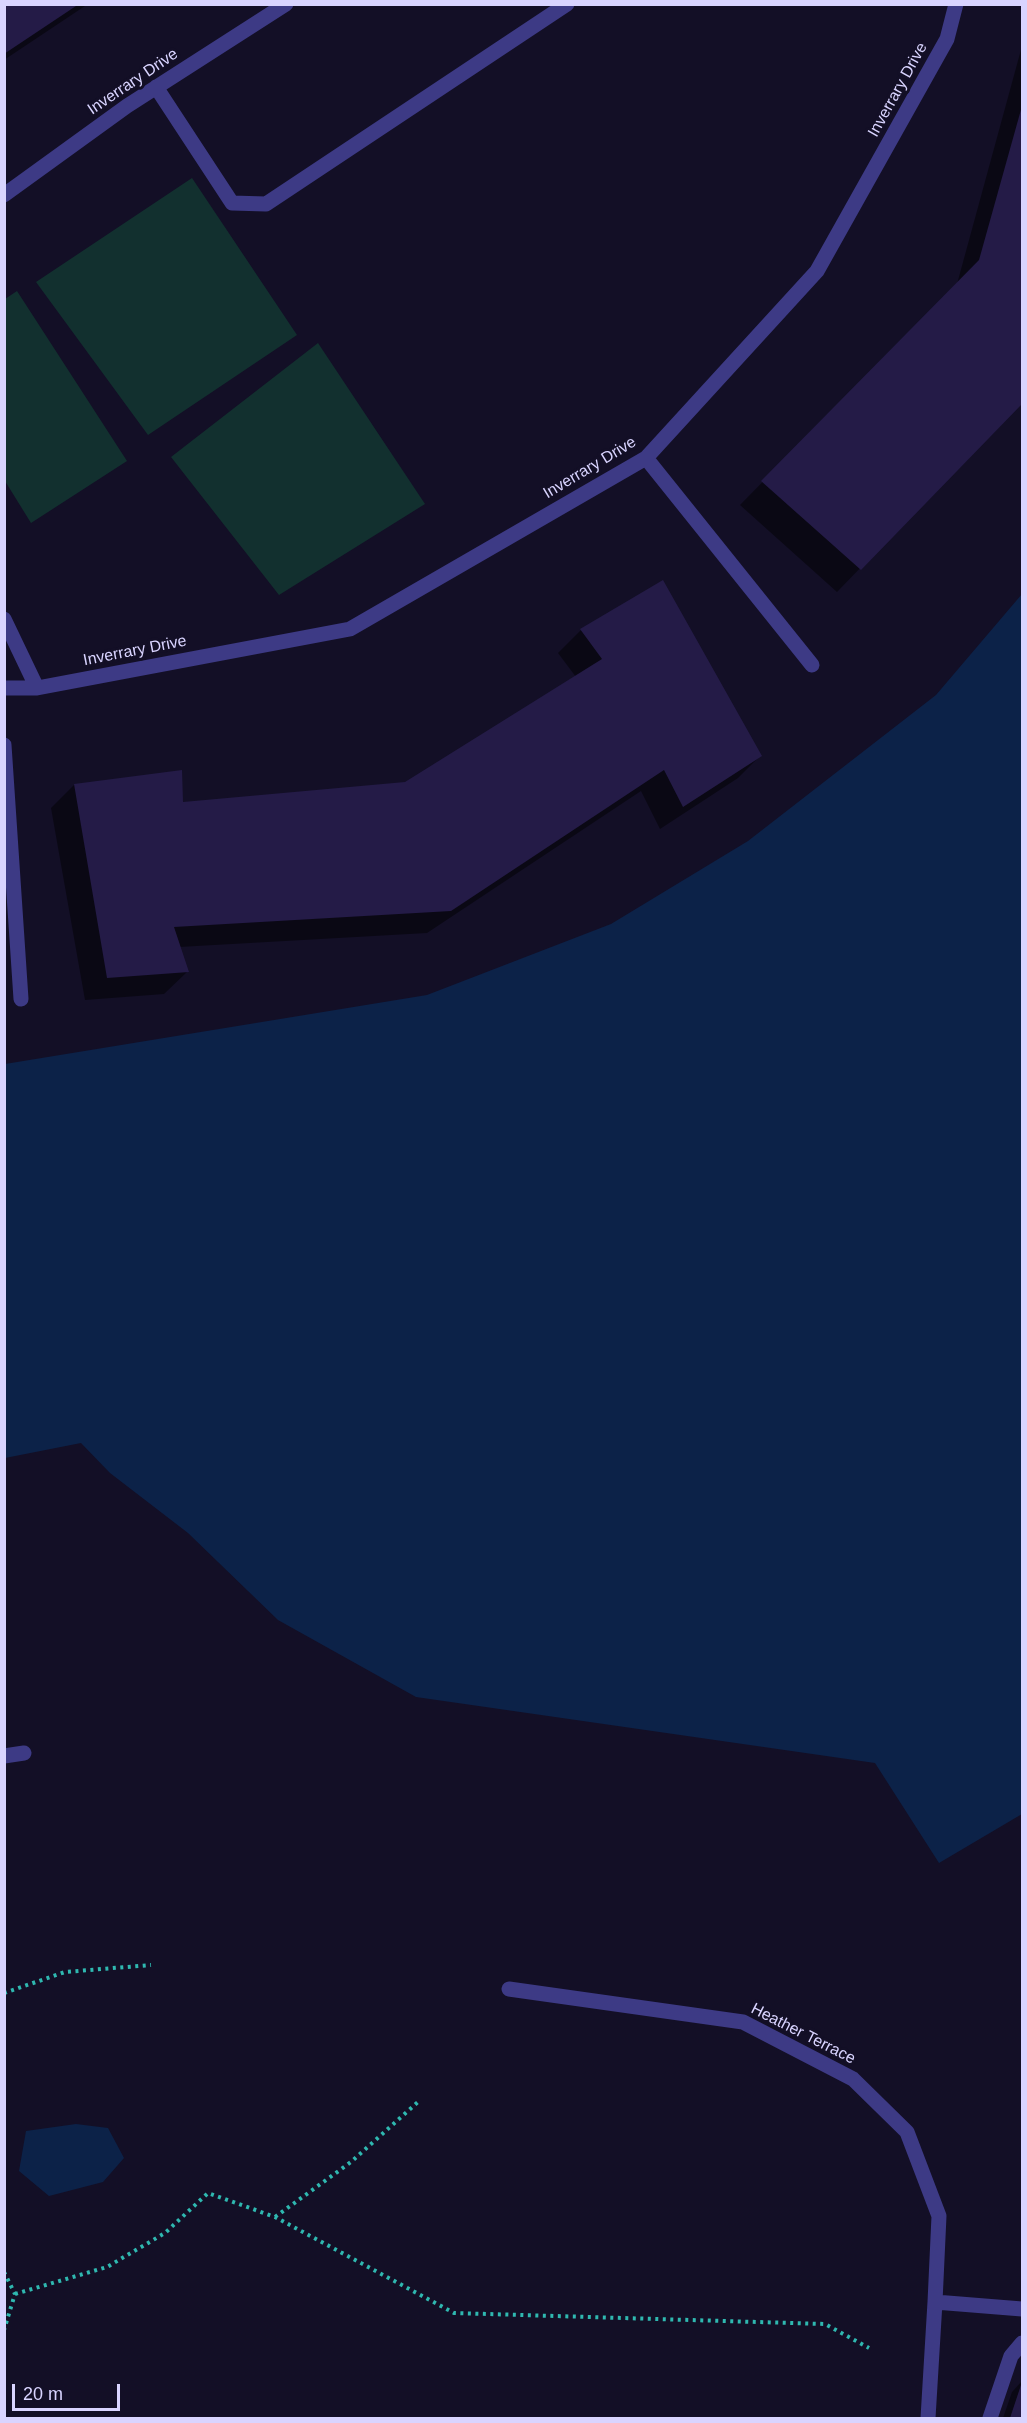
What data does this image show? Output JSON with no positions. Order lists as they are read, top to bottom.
{
  "streets": {
    "street": ["Inverrary Drive", "Heather Terrace"]
  },
  "scale_bar": "20 m"
}
